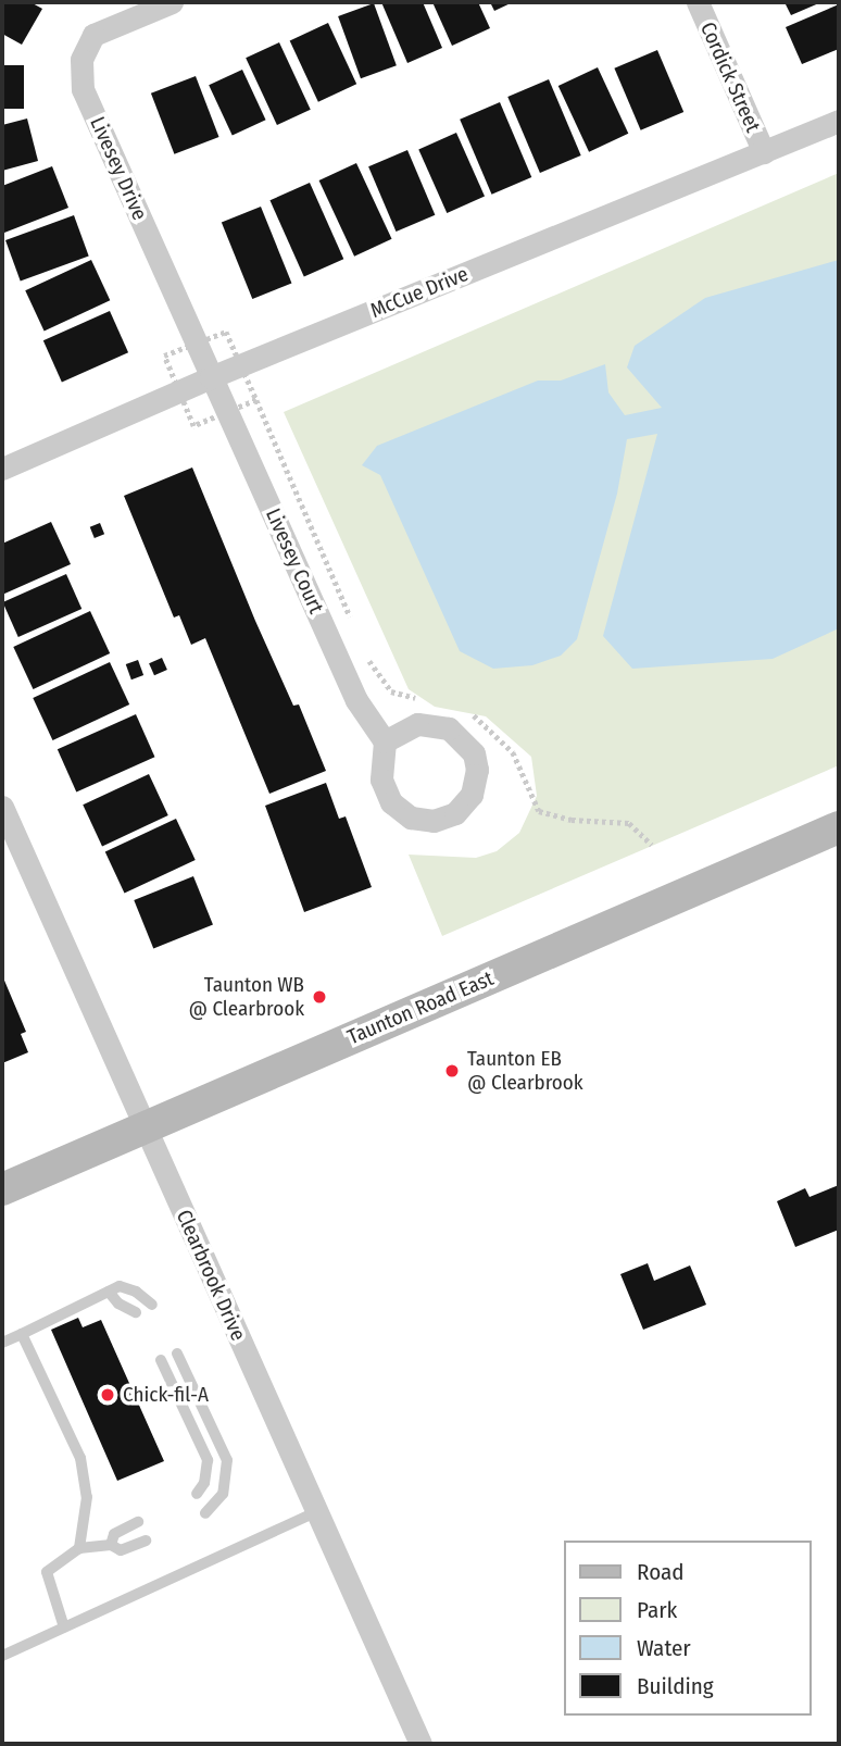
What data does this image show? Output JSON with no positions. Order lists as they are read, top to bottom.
{
  "streets": {
    "main road": ["Taunton Road East"],
    "street": [
      "Cordick Street",
      "Livesey Drive",
      "McCue Drive",
      "Livesey Court",
      "Clearbrook Drive"
    ]
  },
  "crossings": [
    ["Cordick Street", "McCue Drive"],
    ["Livesey Drive", "McCue Drive"],
    ["Livesey Drive", "Livesey Court"],
    ["McCue Drive", "Livesey Court"],
    ["Taunton Road East", "Clearbrook Drive"]
  ],
  "places": ["Taunton WB @ Clearbrook", "Taunton EB @ Clearbrook", "Chick-fil-A"],
  "legend": [
    "Road",
    "Park",
    "Water",
    "Building"
  ]
}
